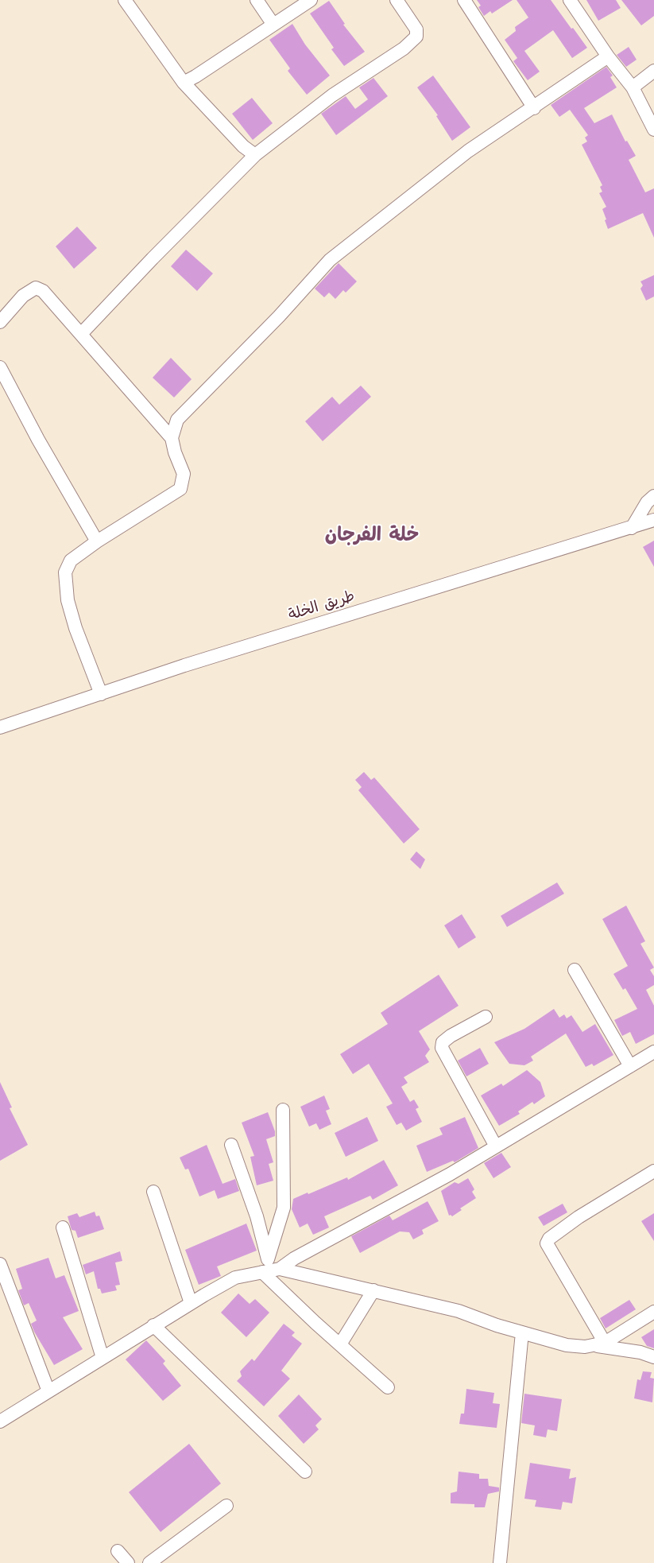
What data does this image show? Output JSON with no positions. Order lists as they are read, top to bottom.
{
  "streets": {
    "street": ["طريق الخلة"]
  },
  "districts": ["خلة الفرجان"]
}
